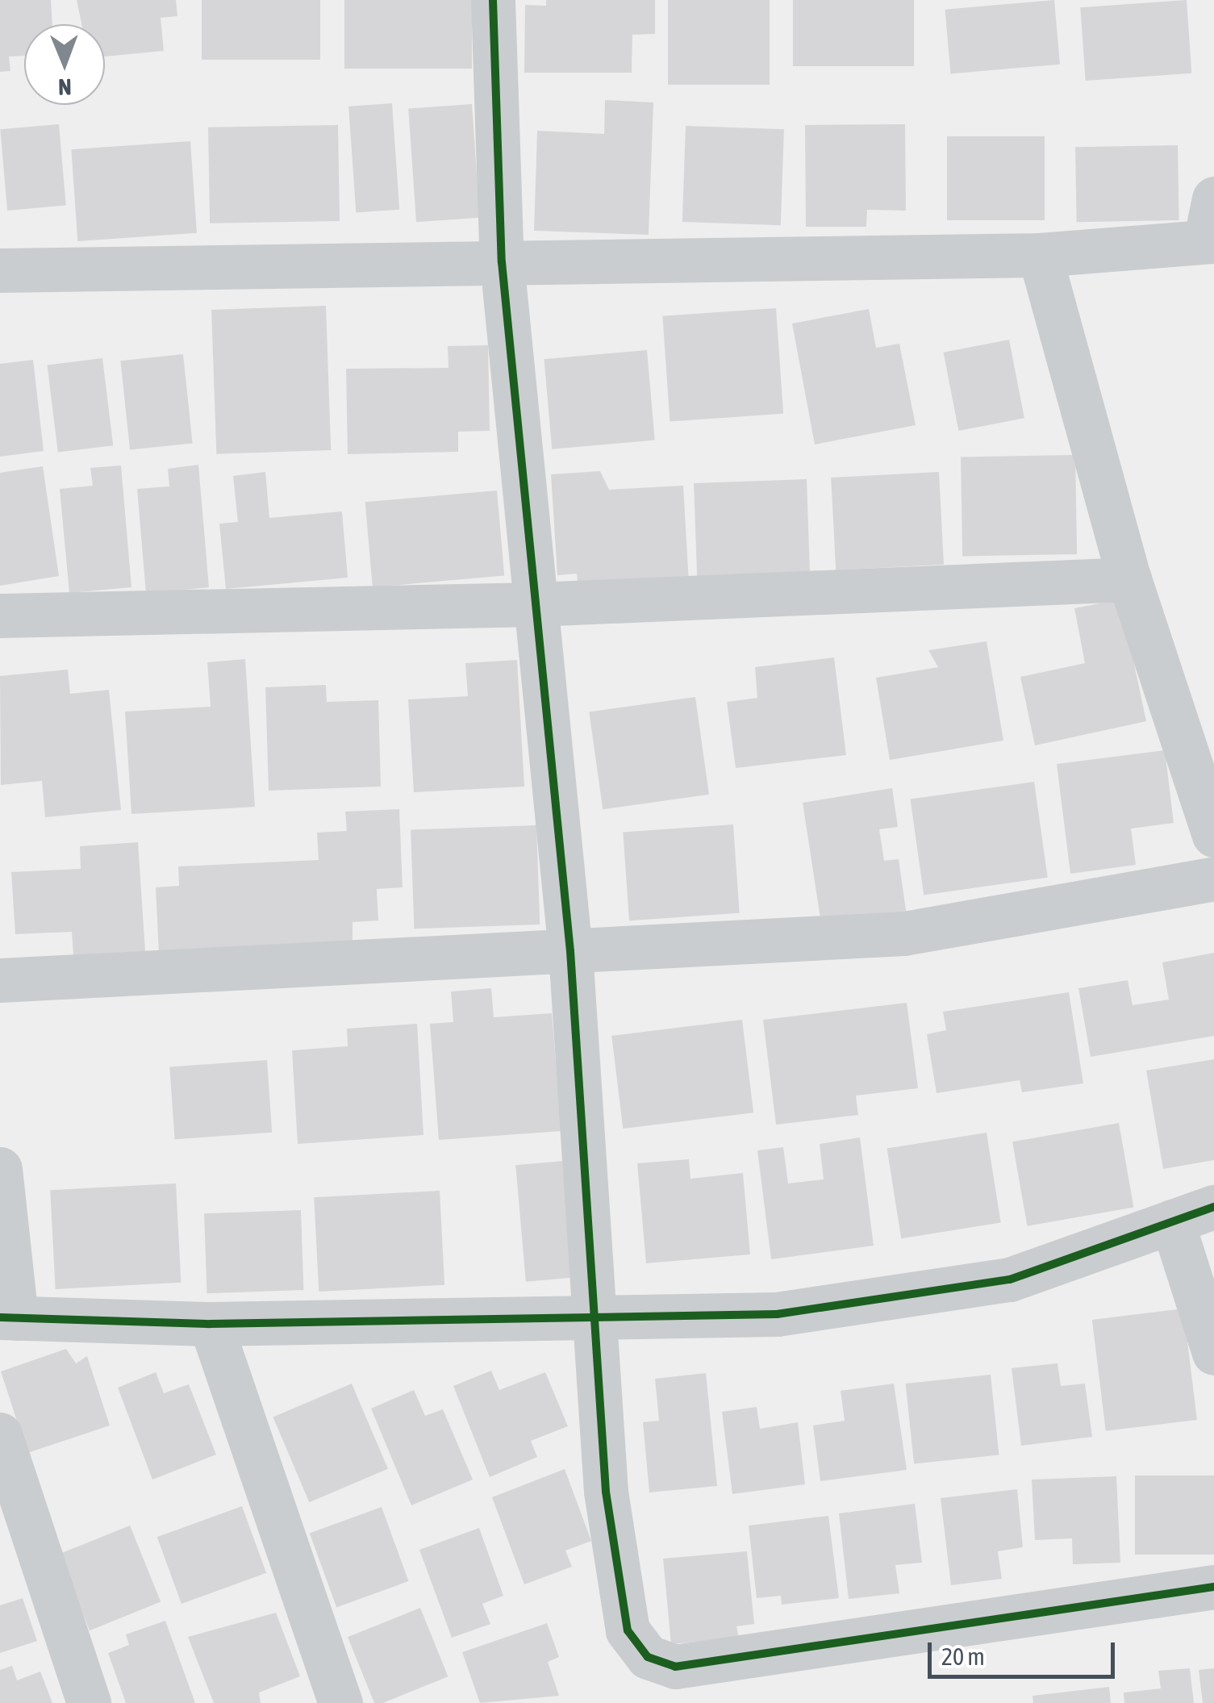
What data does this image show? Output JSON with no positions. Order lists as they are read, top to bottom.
{
  "scale_bar": "20 m",
  "north": "bottom"
}
